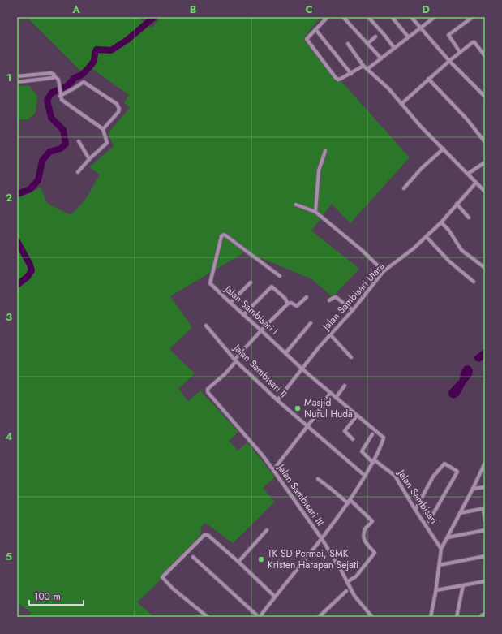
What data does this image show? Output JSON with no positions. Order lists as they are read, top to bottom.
{
  "streets": {
    "street": [
      "Jalan Sambisari Utara",
      "Jalan Sambisari I",
      "Jalan Sambisari II",
      "Jalan Sambisari III",
      "Jalan Sambisari"
    ]
  },
  "crossings": [
    ["Jalan Sambisari Utara", "Jalan Sambisari I"],
    ["Jalan Sambisari Utara", "Jalan Sambisari II"],
    ["Jalan Sambisari I", "Jalan Sambisari"],
    ["Jalan Sambisari II", "Jalan Sambisari III"]
  ],
  "places": ["Masjid Nurul Huda", "TK SD Permai, SMK Kristen Harapan Sejati"],
  "scale_bar": "100 m",
  "grid": {
    "columns": [
      "A",
      "B",
      "C",
      "D"
    ],
    "rows": [
      "1",
      "2",
      "3",
      "4",
      "5"
    ]
  }
}
